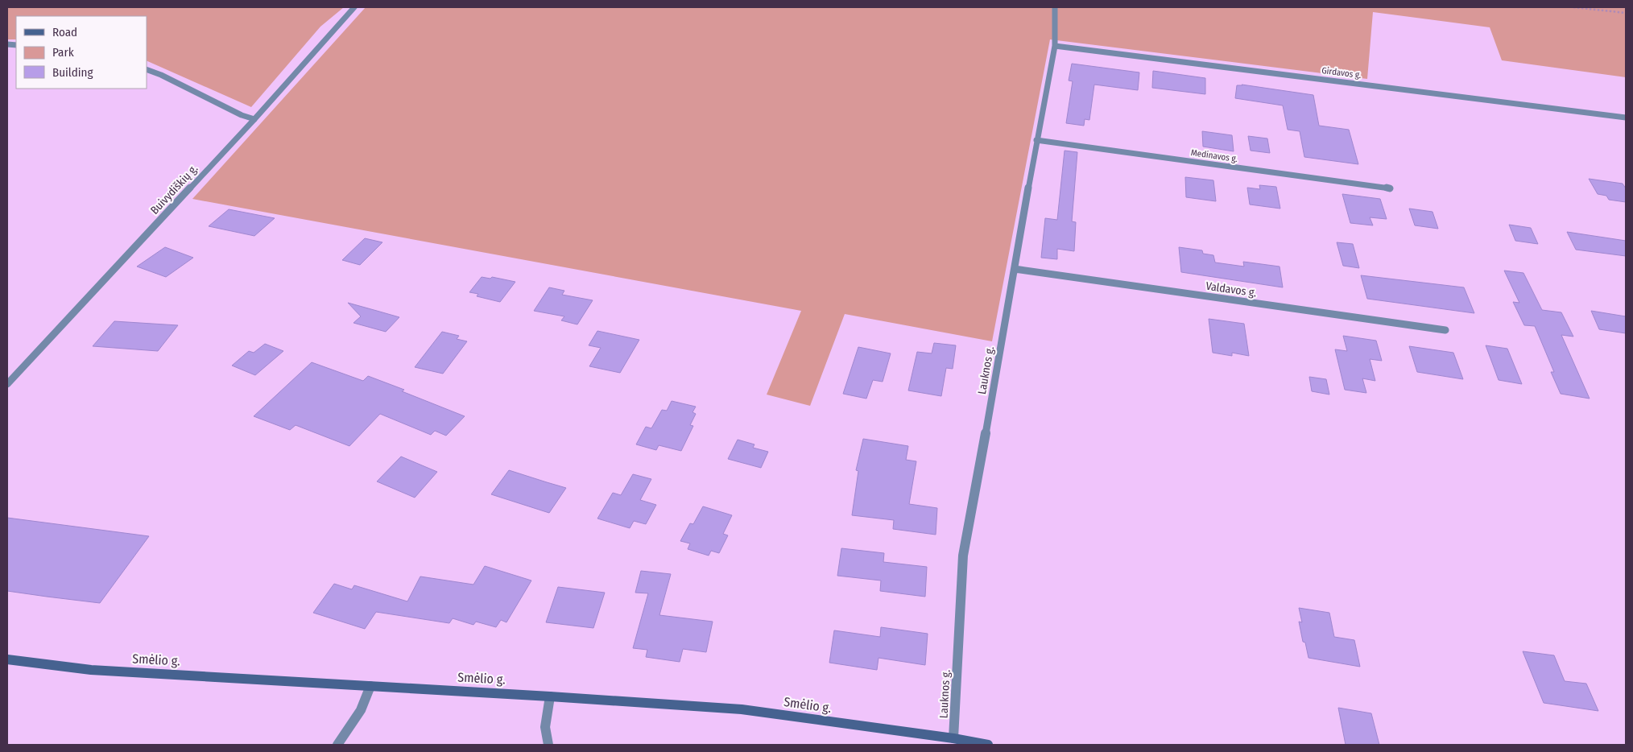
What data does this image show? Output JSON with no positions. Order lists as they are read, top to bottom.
{
  "streets": {
    "main road": ["Smėlio g."],
    "street": [
      "Girdavos g.",
      "Medinavos g.",
      "Buivydiškių g.",
      "Valdavos g.",
      "Lauknos g."
    ]
  },
  "crossings": [
    ["Girdavos g.", "Lauknos g."],
    ["Medinavos g.", "Lauknos g."],
    ["Valdavos g.", "Lauknos g."],
    ["Lauknos g.", "Smėlio g."]
  ],
  "legend": ["Road", "Park", "Building"]
}
